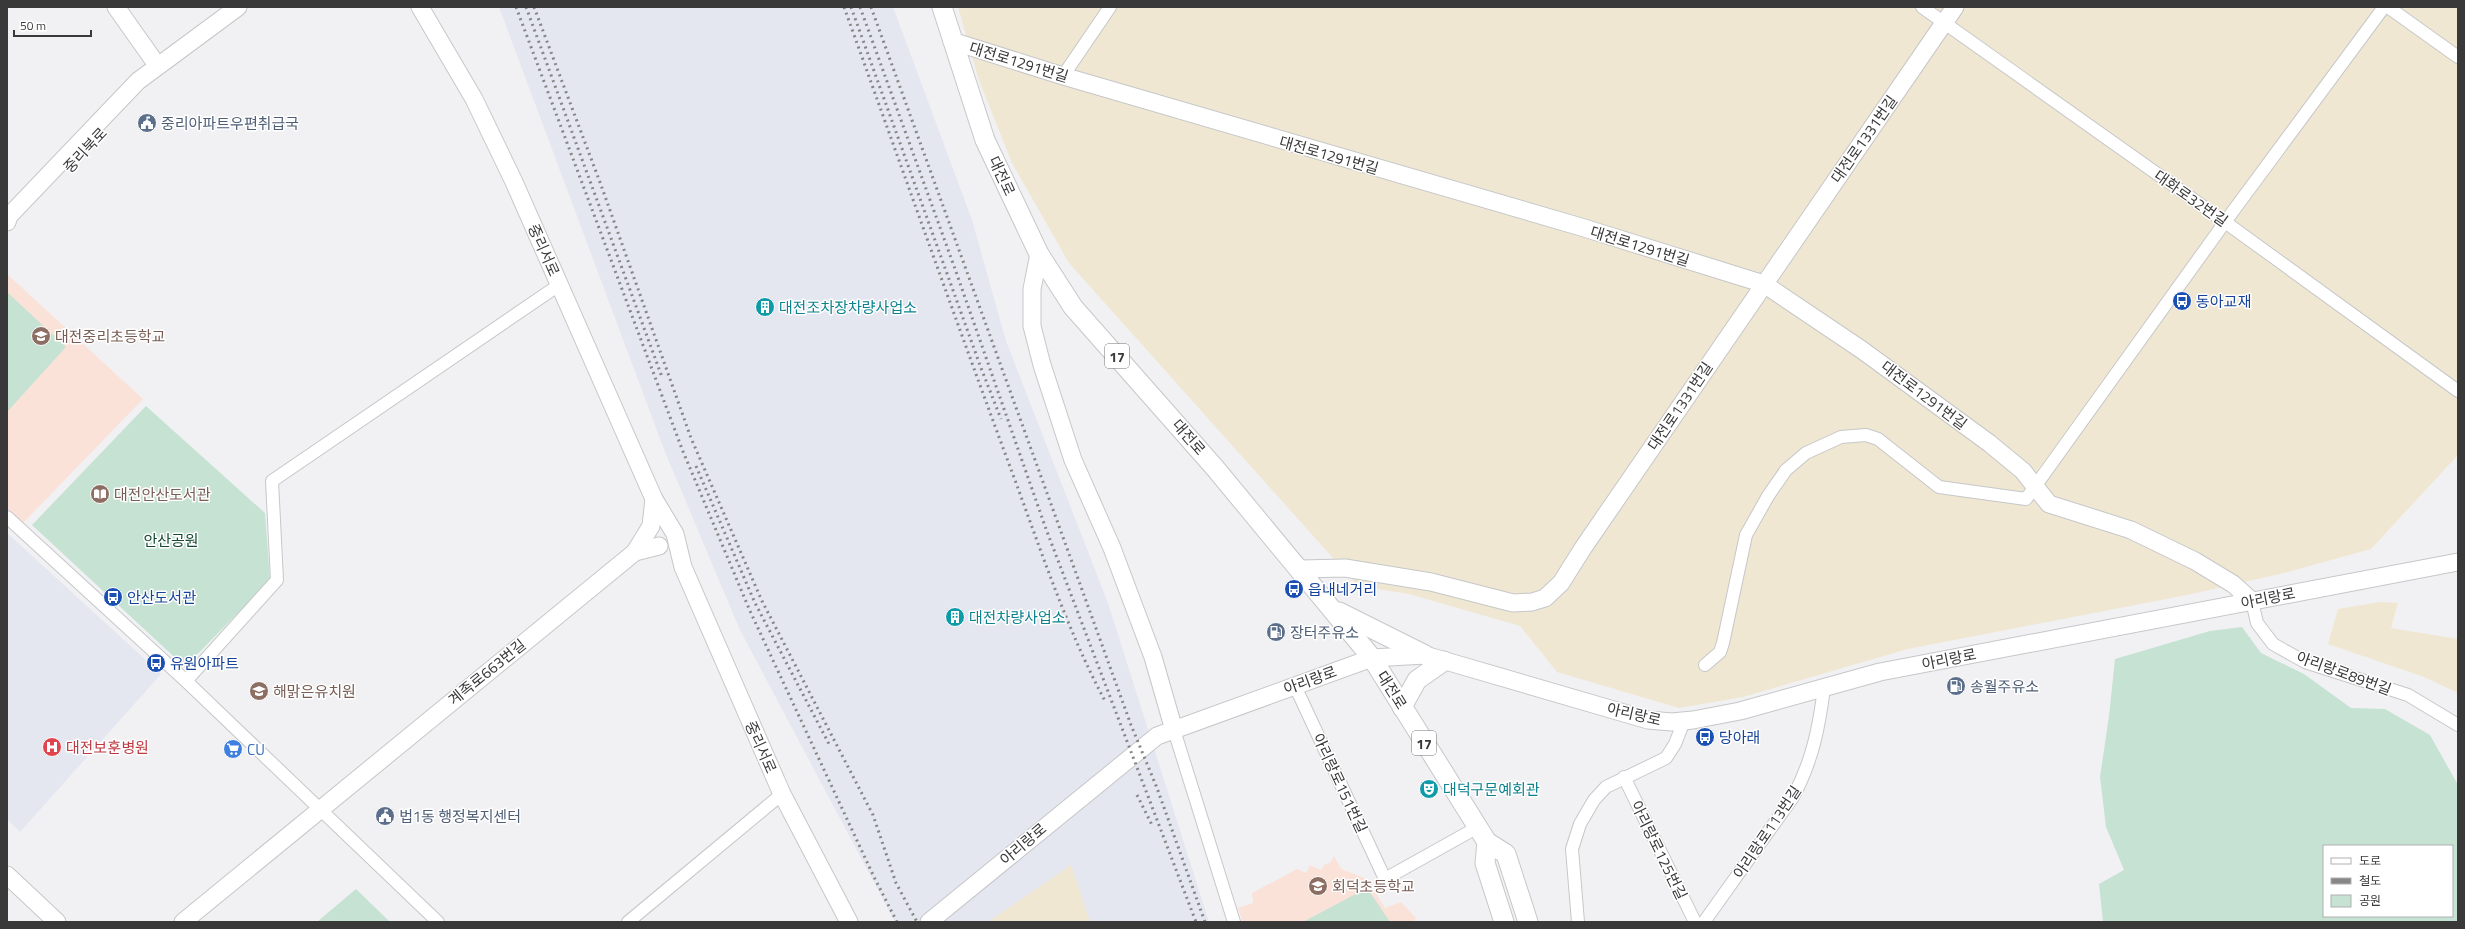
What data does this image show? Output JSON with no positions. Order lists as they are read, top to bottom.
{
  "streets": {
    "main road": [
      "대전로1291번길",
      "대전로1331번길",
      "중리북로",
      "대전로",
      "중리서로",
      "17",
      "아리랑로",
      "계족로663번길"
    ],
    "street": [
      "대화로32번길",
      "아리랑로89번길",
      "아리랑로151번길",
      "아리랑로113번길",
      "아리랑로125번길"
    ]
  },
  "crossings": [
    ["대전로1291번길", "대전로1331번길"],
    ["대전로1291번길", "대전로"],
    ["대전로1291번길", "아리랑로"],
    ["대전로1291번길", "아리랑로89번길"],
    ["대전로1331번길", "대전로"],
    ["대전로1331번길", "대화로32번길"],
    ["대전로", "아리랑로"],
    ["대전로", "아리랑로151번길"],
    ["아리랑로", "아리랑로89번길"],
    ["아리랑로", "아리랑로151번길"],
    ["아리랑로", "아리랑로113번길"]
  ],
  "parks": ["안산공원"],
  "places": {
    "public building": ["중리아파트우편취급국", "법1동 행정복지센터"],
    "bus stop": [
      "동아교재",
      "읍내네거리",
      "안산도서관",
      "유원아파트",
      "당아래"
    ],
    "building": ["대전조차장차량사업소", "대전차량사업소"],
    "school or university": ["대전중리초등학교", "해맑은유치원", "회덕초등학교"],
    "library": ["대전안산도서관"],
    "fuel station": ["장터주유소", "송월주유소"],
    "hospital": ["대전보훈병원"],
    "supermarket": ["CU"],
    "theatre": ["대덕구문예회관"]
  },
  "legend": ["도로", "철도", "공원"],
  "scale_bar": "50 m"
}
